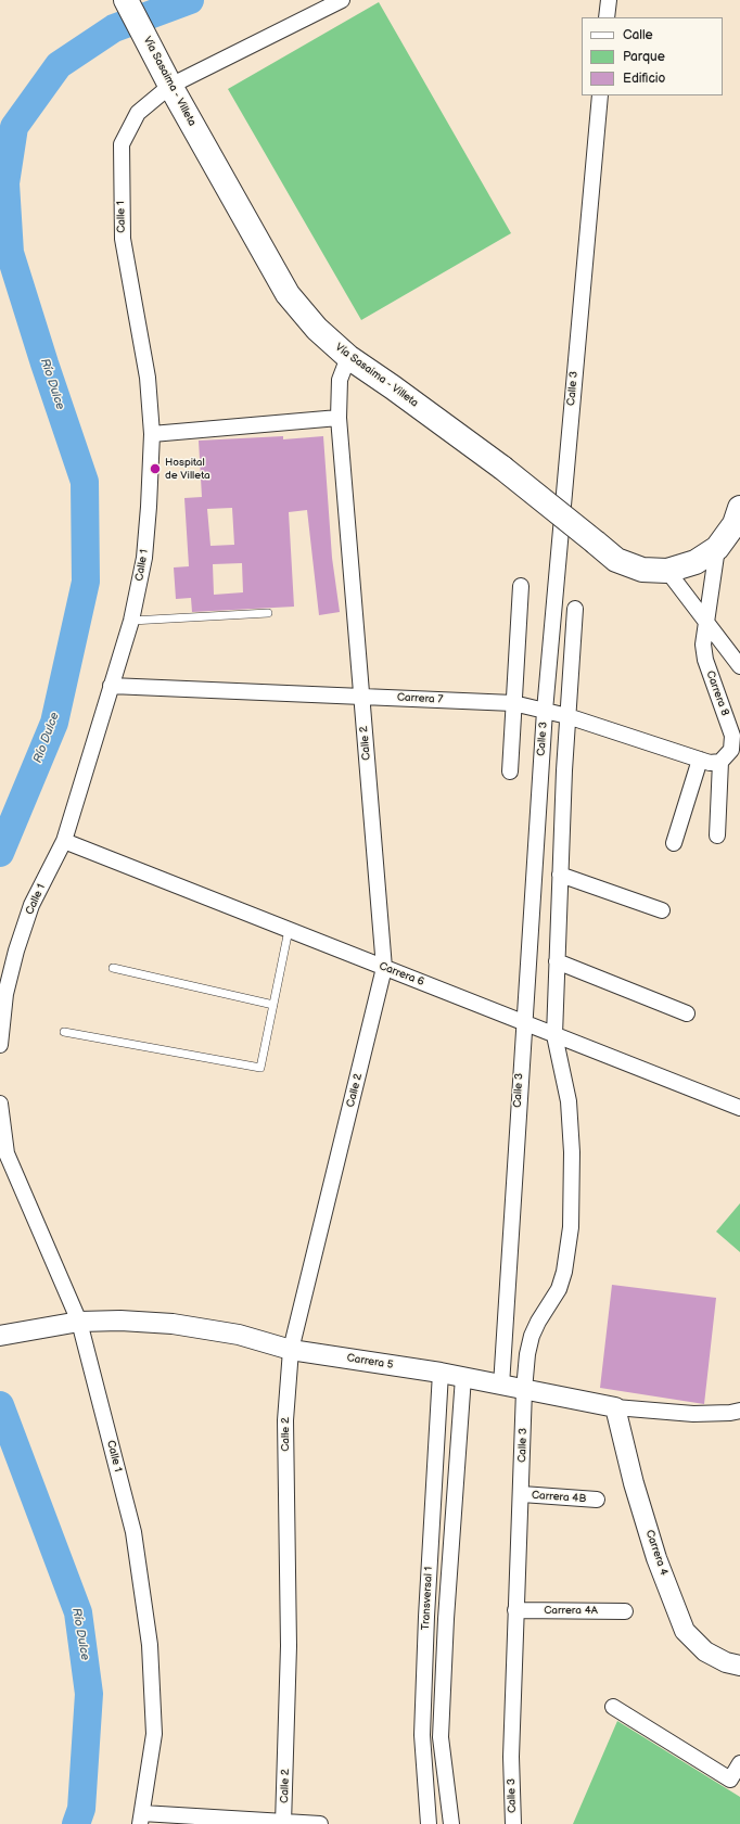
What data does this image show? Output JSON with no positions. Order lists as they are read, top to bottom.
{
  "streets": {
    "main road": ["Vía Sasaima - Villeta"],
    "street": [
      "Calle 1",
      "Calle 3",
      "Carrera 8",
      "Carrera 7",
      "Calle 2",
      "Carrera 6",
      "Carrera 5",
      "Carrera 4B",
      "Carrera 4",
      "Transversal 1",
      "Carrera 4A"
    ]
  },
  "crossings": [
    ["Vía Sasaima - Villeta", "Calle 1"],
    ["Vía Sasaima - Villeta", "Calle 2"],
    ["Calle 1", "Carrera 7"],
    ["Calle 1", "Carrera 6"],
    ["Calle 1", "Carrera 5"],
    ["Calle 3", "Carrera 7"],
    ["Calle 3", "Carrera 6"],
    ["Calle 3", "Carrera 5"],
    ["Calle 3", "Carrera 4B"],
    ["Calle 3", "Carrera 4A"],
    ["Carrera 8", "Carrera 7"],
    ["Carrera 7", "Calle 2"],
    ["Calle 2", "Carrera 6"],
    ["Calle 2", "Carrera 5"],
    ["Carrera 5", "Carrera 4"],
    ["Carrera 5", "Transversal 1"]
  ],
  "water": ["Río Dulce"],
  "places": ["Hospital de Villeta"],
  "legend": ["Calle", "Parque", "Edificio"]
}
